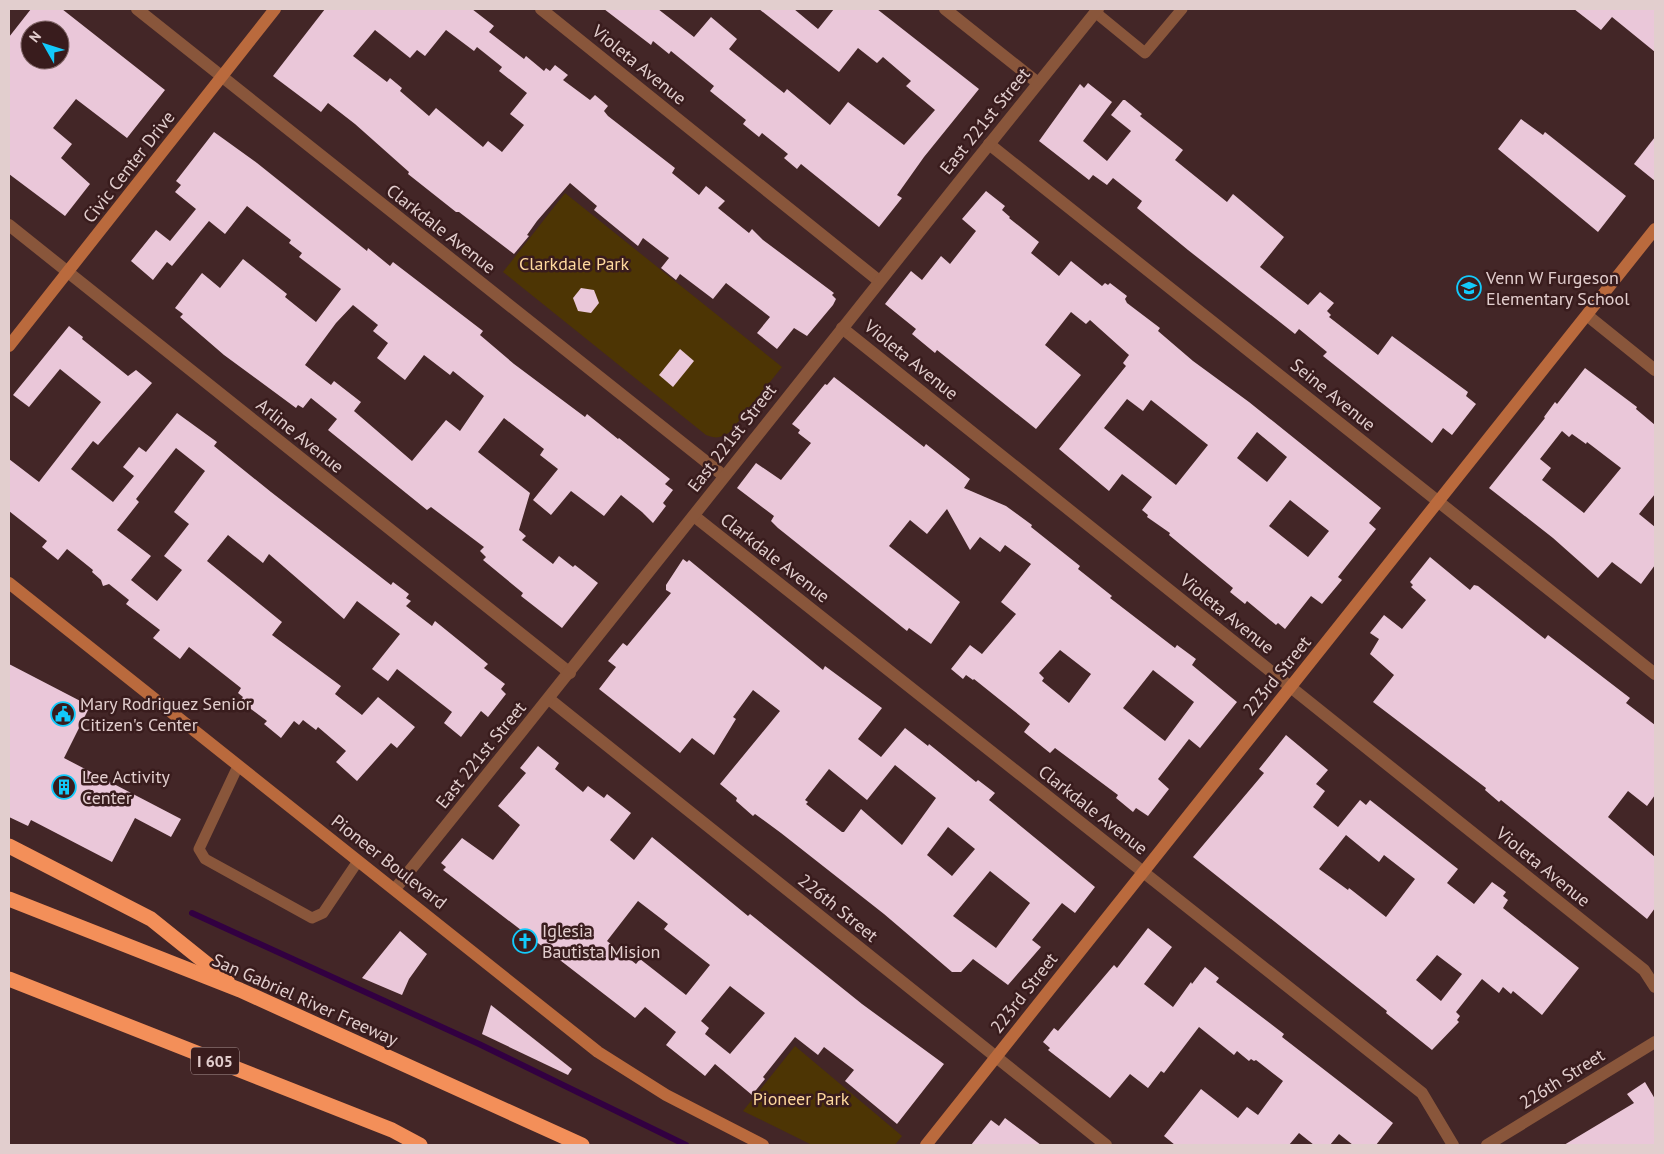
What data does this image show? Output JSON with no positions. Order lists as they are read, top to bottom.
{
  "streets": {
    "highway": ["San Gabriel River Freeway", "I 605"],
    "street": [
      "Violeta Avenue",
      "East 221st Street",
      "Civic Center Drive",
      "Clarkdale Avenue",
      "Seine Avenue",
      "Arline Avenue",
      "223rd Street",
      "Pioneer Boulevard",
      "226th Street"
    ]
  },
  "crossings": [
    ["Violeta Avenue", "East 221st Street"],
    ["Violeta Avenue", "223rd Street"],
    ["East 221st Street", "Clarkdale Avenue"],
    ["East 221st Street", "Seine Avenue"],
    ["East 221st Street", "Arline Avenue"],
    ["East 221st Street", "Pioneer Boulevard"],
    ["East 221st Street", "226th Street"],
    ["Civic Center Drive", "Clarkdale Avenue"],
    ["Civic Center Drive", "Arline Avenue"],
    ["Clarkdale Avenue", "223rd Street"],
    ["Seine Avenue", "223rd Street"],
    ["223rd Street", "226th Street"]
  ],
  "parks": ["Clarkdale Park", "Pioneer Park"],
  "places": {
    "school or university": ["Venn W Furgeson Elementary School"],
    "public building": ["Mary Rodriguez Senior Citizen's Center"],
    "building": ["Lee Activity Center"],
    "church": ["Iglesia Bautista Mision"]
  },
  "north": "top left"
}
